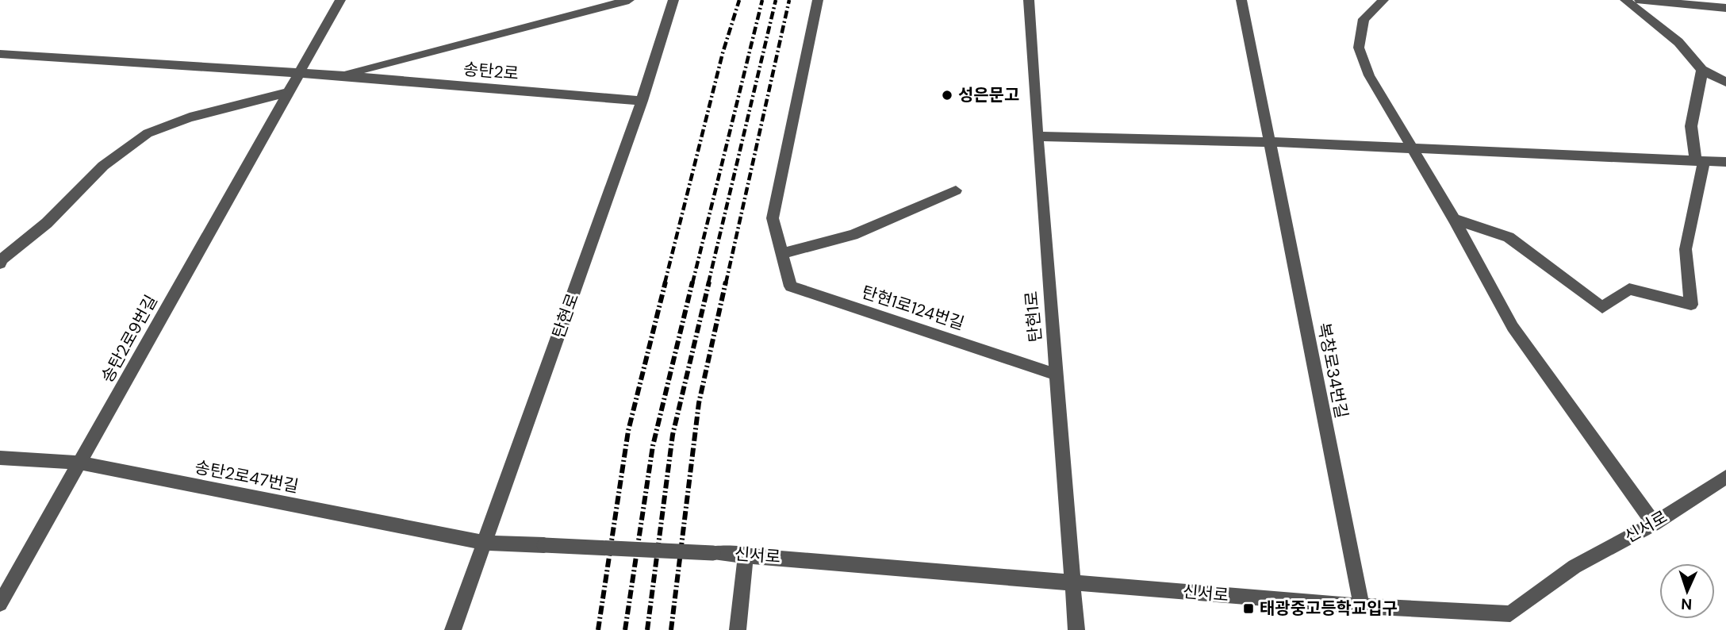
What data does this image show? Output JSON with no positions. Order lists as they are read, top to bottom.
{
  "streets": {
    "street": [
      "송탄2로",
      "탄현1로124번길",
      "탄현로",
      "탄현1로",
      "송탄2로9번길",
      "복창로34번길",
      "송탄2로47번길",
      "신서로"
    ]
  },
  "crossings": [
    ["송탄2로", "탄현로"],
    ["송탄2로", "송탄2로9번길"],
    ["탄현1로124번길", "탄현1로"],
    ["탄현로", "송탄2로47번길"],
    ["탄현로", "신서로"],
    ["탄현1로", "신서로"],
    ["송탄2로9번길", "송탄2로47번길"],
    ["복창로34번길", "신서로"],
    ["송탄2로47번길", "신서로"]
  ],
  "places": {
    "other": ["성은문고"],
    "transit": ["태광중고등학교입구"]
  },
  "north": "bottom"
}
